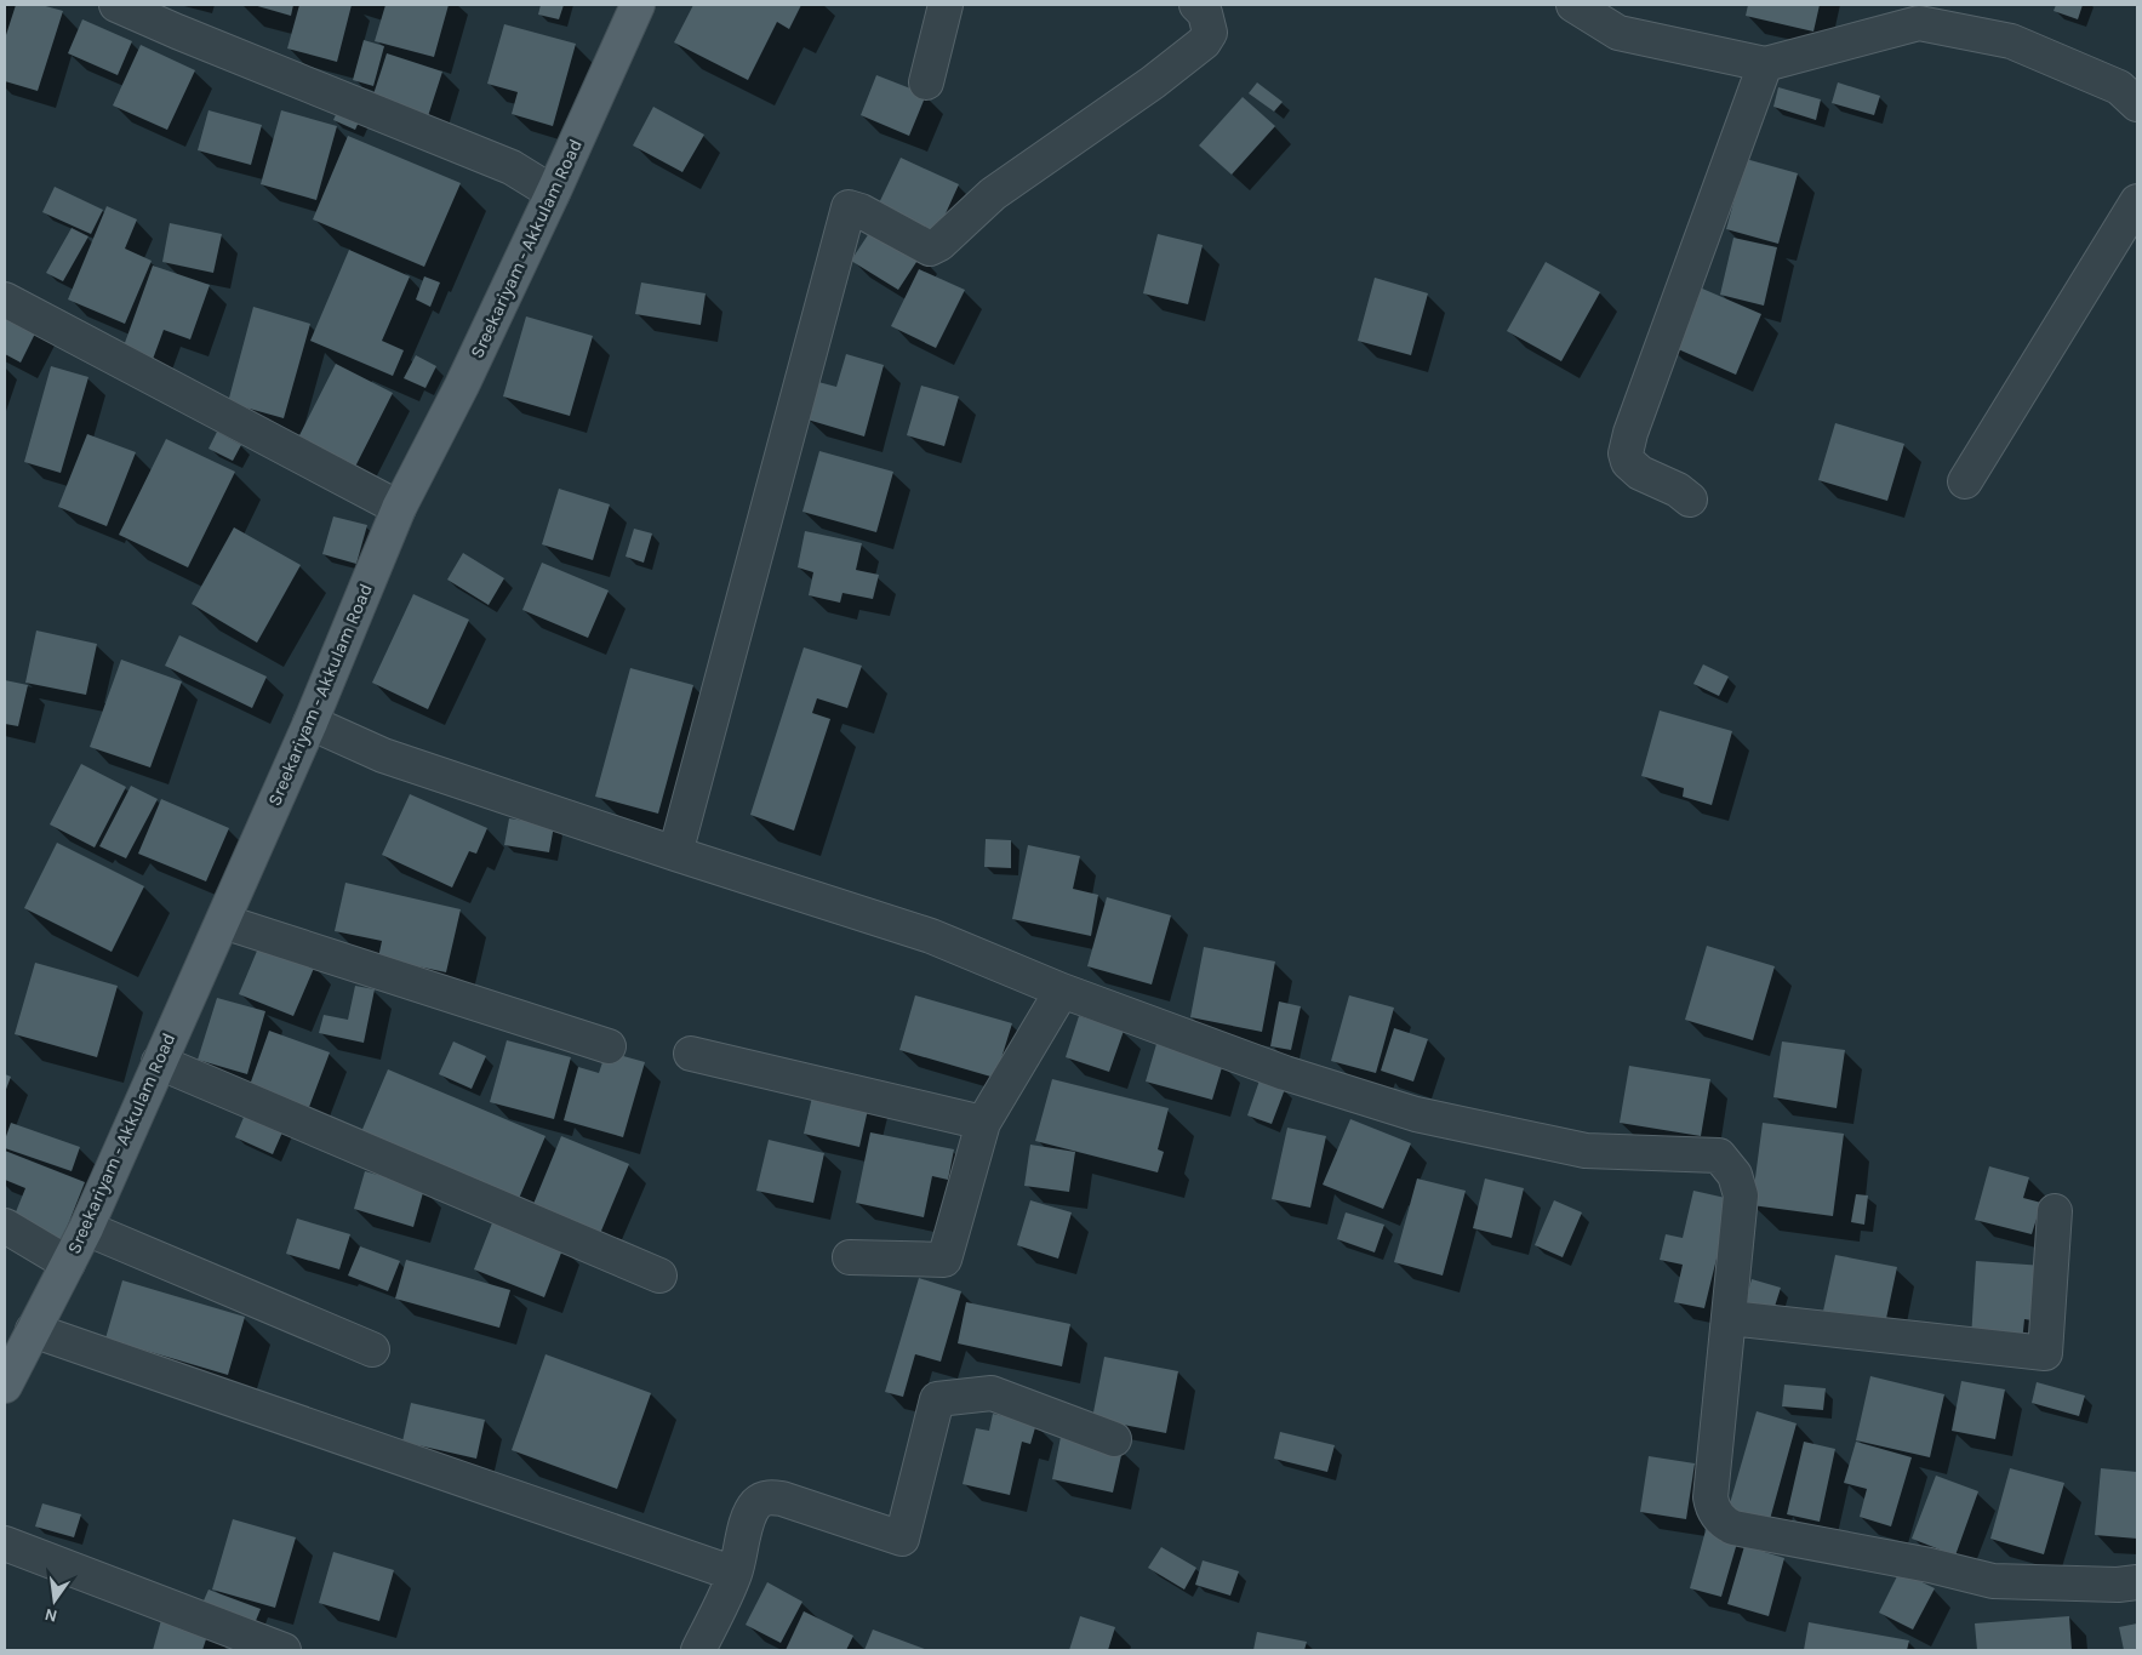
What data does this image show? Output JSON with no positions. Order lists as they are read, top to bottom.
{
  "streets": {
    "main road": ["Sreekariyam - Akkulam Road"]
  },
  "north": "bottom"
}
